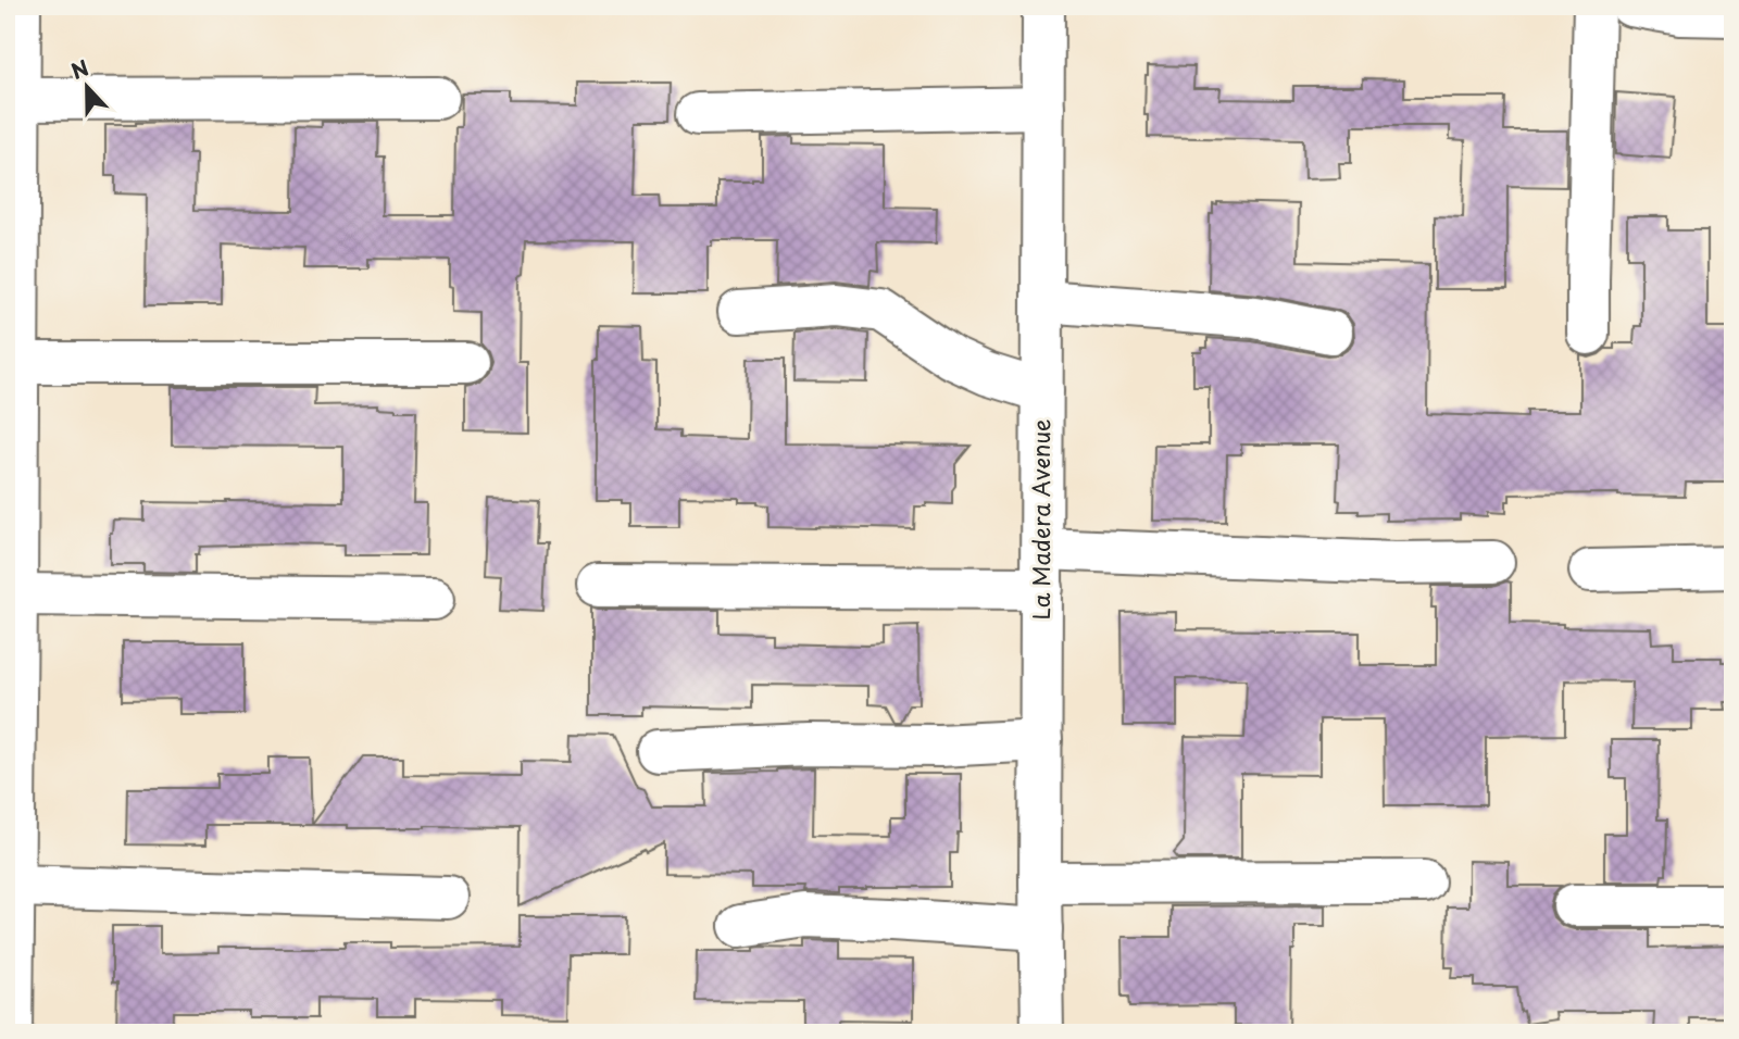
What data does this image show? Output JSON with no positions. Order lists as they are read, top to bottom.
{
  "streets": {
    "street": ["La Madera Avenue"]
  },
  "north": "top"
}
